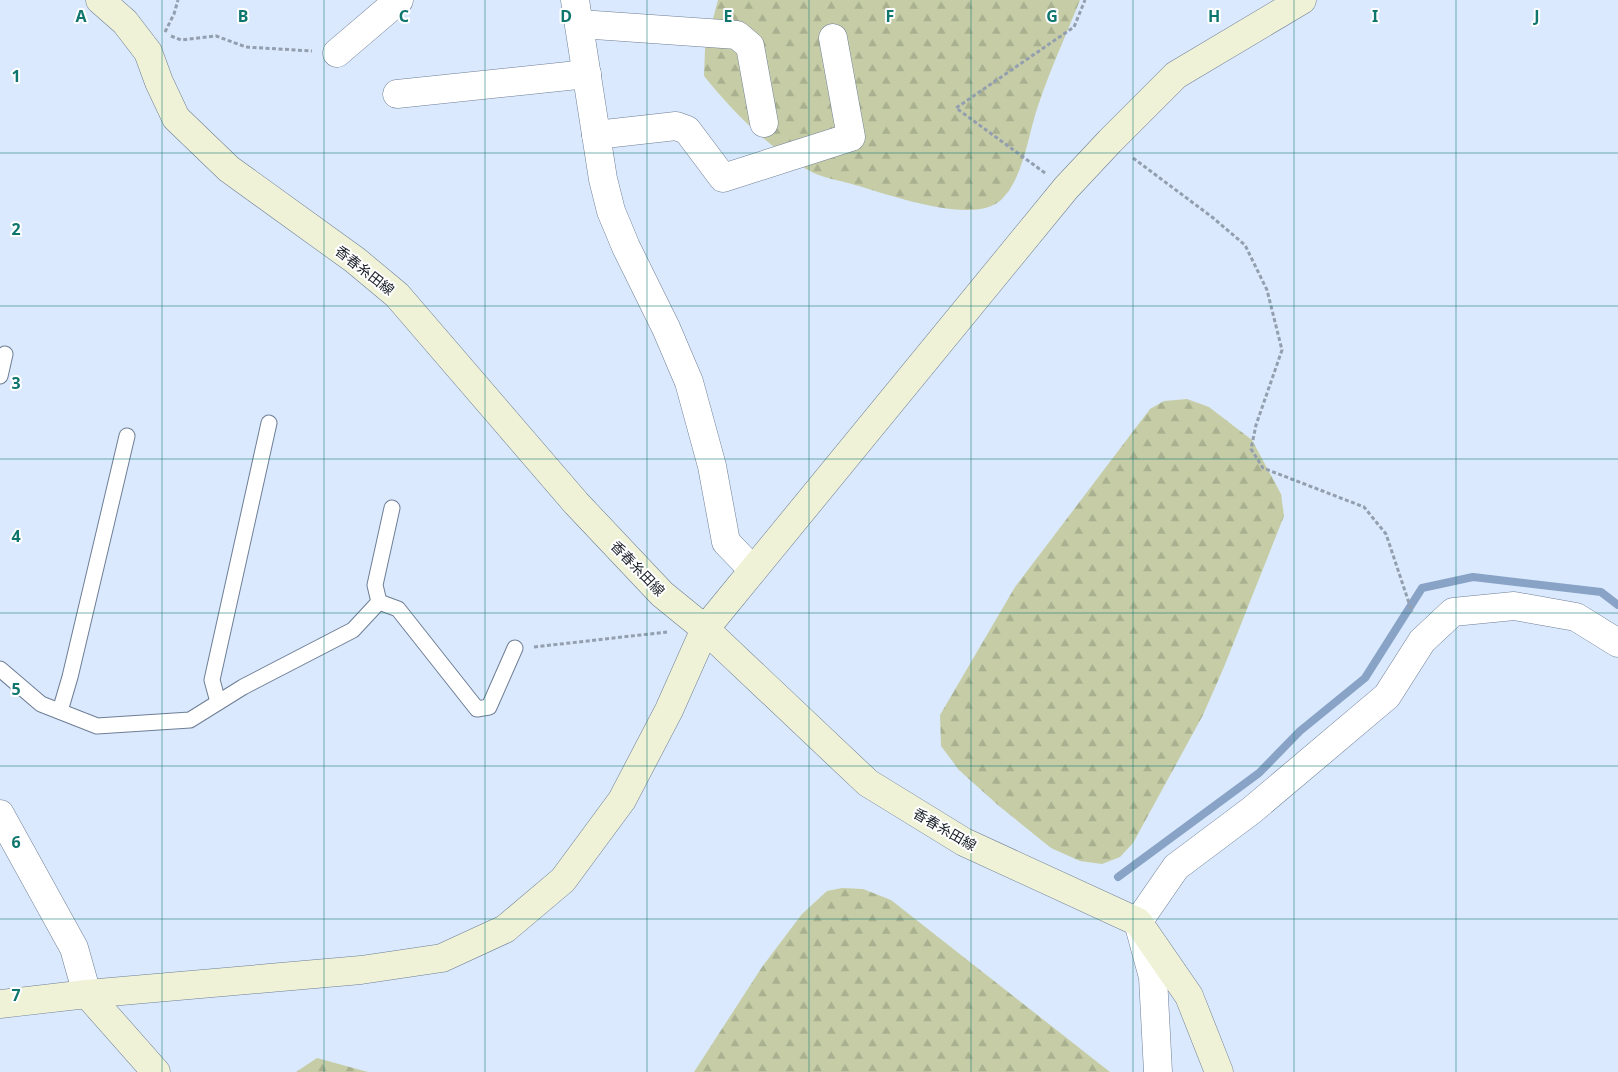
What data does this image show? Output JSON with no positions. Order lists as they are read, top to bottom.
{
  "streets": {
    "street": ["香春糸田線"]
  },
  "grid": {
    "columns": [
      "A",
      "B",
      "C",
      "D",
      "E",
      "F",
      "G",
      "H",
      "I",
      "J"
    ],
    "rows": [
      "1",
      "2",
      "3",
      "4",
      "5",
      "6",
      "7"
    ]
  }
}
